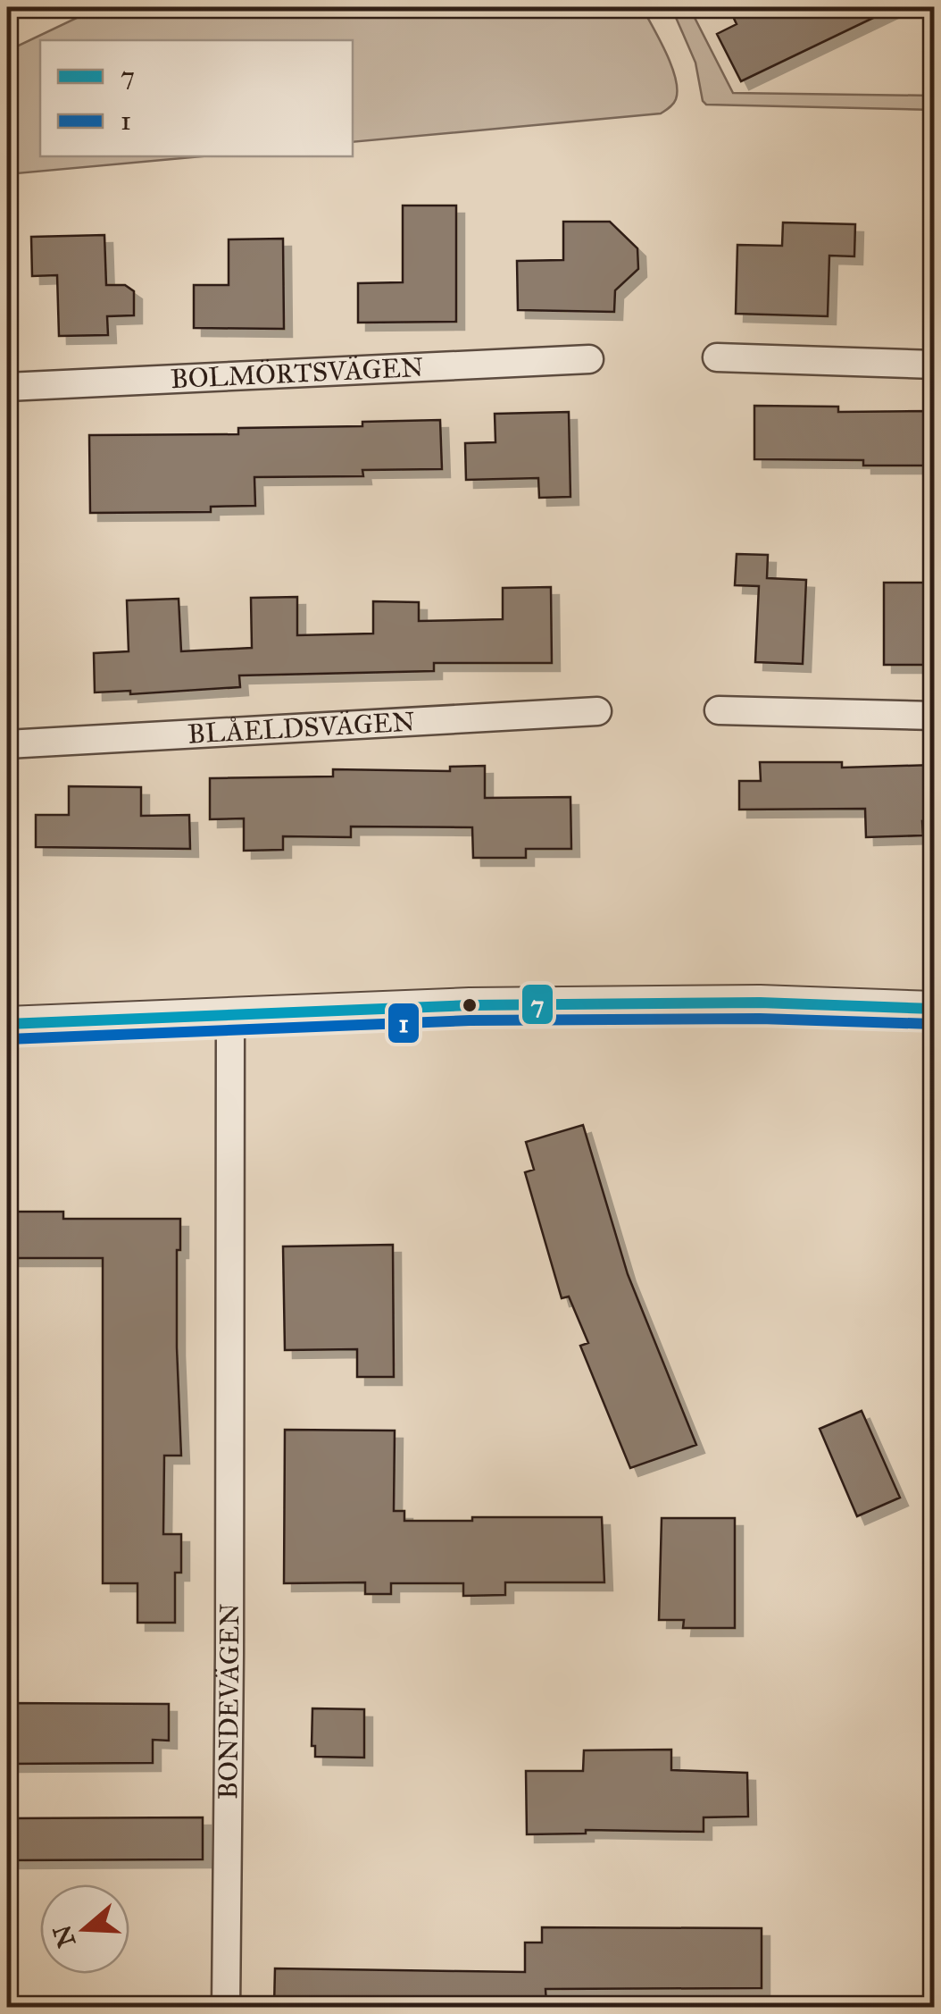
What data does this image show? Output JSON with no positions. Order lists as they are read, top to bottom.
{
  "streets": {
    "street": ["BOLMÖRTSVÄGEN", "BLÅELDSVÄGEN", "BONDEVÄGEN"]
  },
  "lines": ["transit line 7", "transit line 1"],
  "legend": ["7", "1"],
  "north": "left"
}
